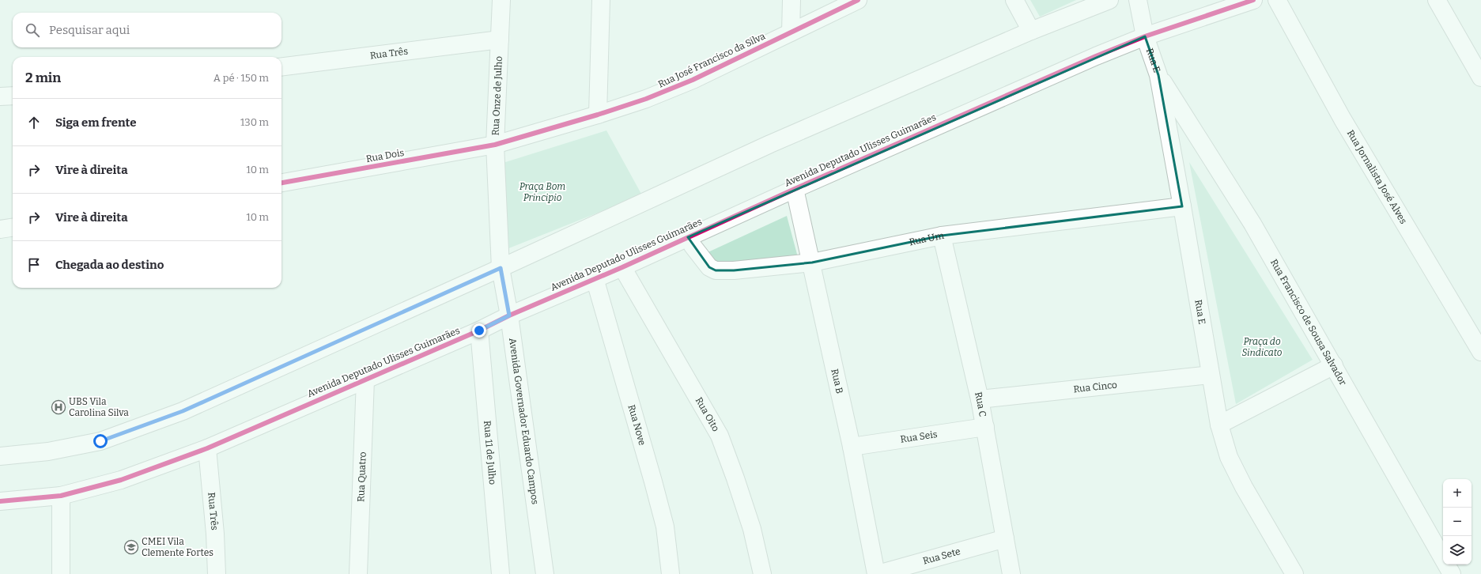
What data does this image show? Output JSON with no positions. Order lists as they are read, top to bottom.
{
  "streets": {
    "street": [
      "Rua Três",
      "Rua José Francisco da Silva",
      "Rua E",
      "Rua Onze de Julho",
      "Avenida Deputado Ulisses Guimarães",
      "Rua Dois",
      "Rua Jornalista José Alves",
      "Rua Um",
      "Rua Francisco de Sousa Salvador",
      "Rua B",
      "Rua Cinco",
      "Rua C",
      "Rua Oito",
      "Avenida Governador Eduardo Campos",
      "Rua Nove",
      "Rua Seis",
      "Rua 11 de Julho",
      "Rua Quatro",
      "Rua Sete"
    ]
  },
  "crossings": [
    ["Rua Três", "Rua Onze de Julho"],
    ["Rua Três", "Avenida Deputado Ulisses Guimarães"],
    ["Rua José Francisco da Silva", "Rua Onze de Julho"],
    ["Rua José Francisco da Silva", "Rua Dois"],
    ["Rua E", "Avenida Deputado Ulisses Guimarães"],
    ["Rua E", "Rua Um"],
    ["Rua E", "Rua Francisco de Sousa Salvador"],
    ["Rua E", "Rua Cinco"],
    ["Rua Onze de Julho", "Rua Dois"],
    ["Rua Onze de Julho", "Avenida Governador Eduardo Campos"],
    ["Avenida Deputado Ulisses Guimarães", "Rua Um"],
    ["Avenida Deputado Ulisses Guimarães", "Rua B"],
    ["Avenida Deputado Ulisses Guimarães", "Rua Oito"],
    ["Avenida Deputado Ulisses Guimarães", "Avenida Governador Eduardo Campos"],
    ["Avenida Deputado Ulisses Guimarães", "Rua Nove"],
    ["Avenida Deputado Ulisses Guimarães", "Rua 11 de Julho"],
    ["Avenida Deputado Ulisses Guimarães", "Rua Quatro"],
    ["Rua Um", "Rua B"],
    ["Rua Um", "Rua C"],
    ["Rua B", "Rua Seis"],
    ["Rua B", "Rua Sete"],
    ["Rua Cinco", "Rua C"],
    ["Rua C", "Rua Seis"],
    ["Rua C", "Rua Sete"]
  ],
  "parks": ["Praça Bom Principio", "Praça do Sindicato"],
  "places": {
    "hospital": ["UBS Vila Carolina Silva"],
    "school or university": ["CMEI Vila Clemente Fortes"]
  },
  "page": {
    "search": "Pesquisar aqui",
    "heading": ["2 min", "A pé · 150 m"],
    "list": [
      ["Siga em frente", "130 m"],
      ["Vire à direita", "10 m"],
      ["Vire à direita", "10 m"],
      "Chegada ao destino"
    ],
    "map_buttons": ["+", "−"]
  }
}
